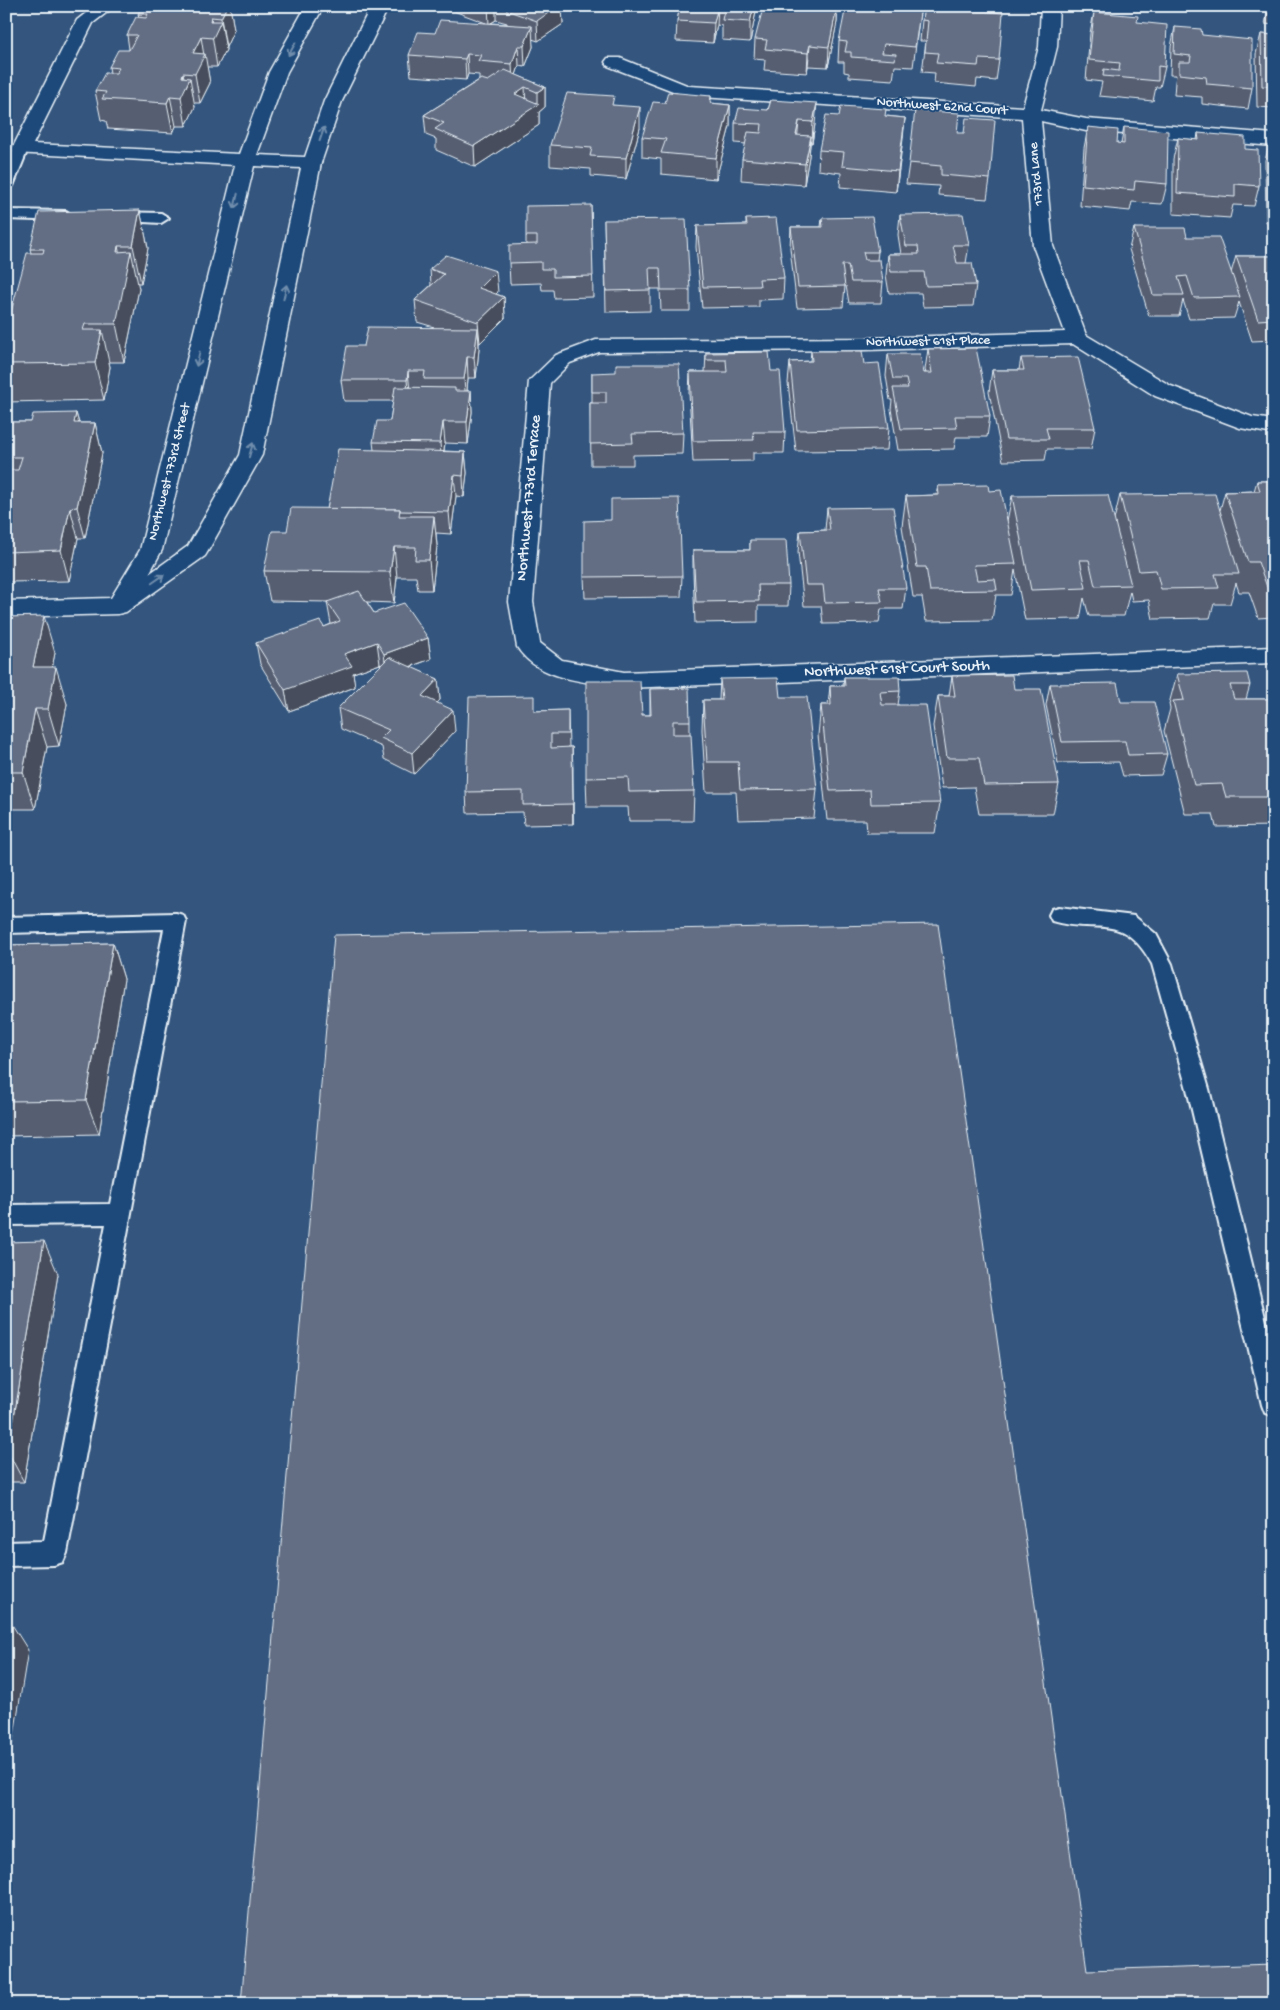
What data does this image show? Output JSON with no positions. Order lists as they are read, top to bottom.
{
  "streets": {
    "street": [
      "Northwest 62nd Court",
      "173rd Lane",
      "Northwest 61st Place",
      "Northwest 173rd Street",
      "Northwest 173rd Terrace",
      "Northwest 61st Court South"
    ]
  },
  "crossings": [
    ["Northwest 62nd Court", "173rd Lane"],
    ["173rd Lane", "Northwest 61st Place"],
    ["Northwest 61st Place", "Northwest 173rd Terrace"],
    ["Northwest 173rd Terrace", "Northwest 61st Court South"]
  ]
}
